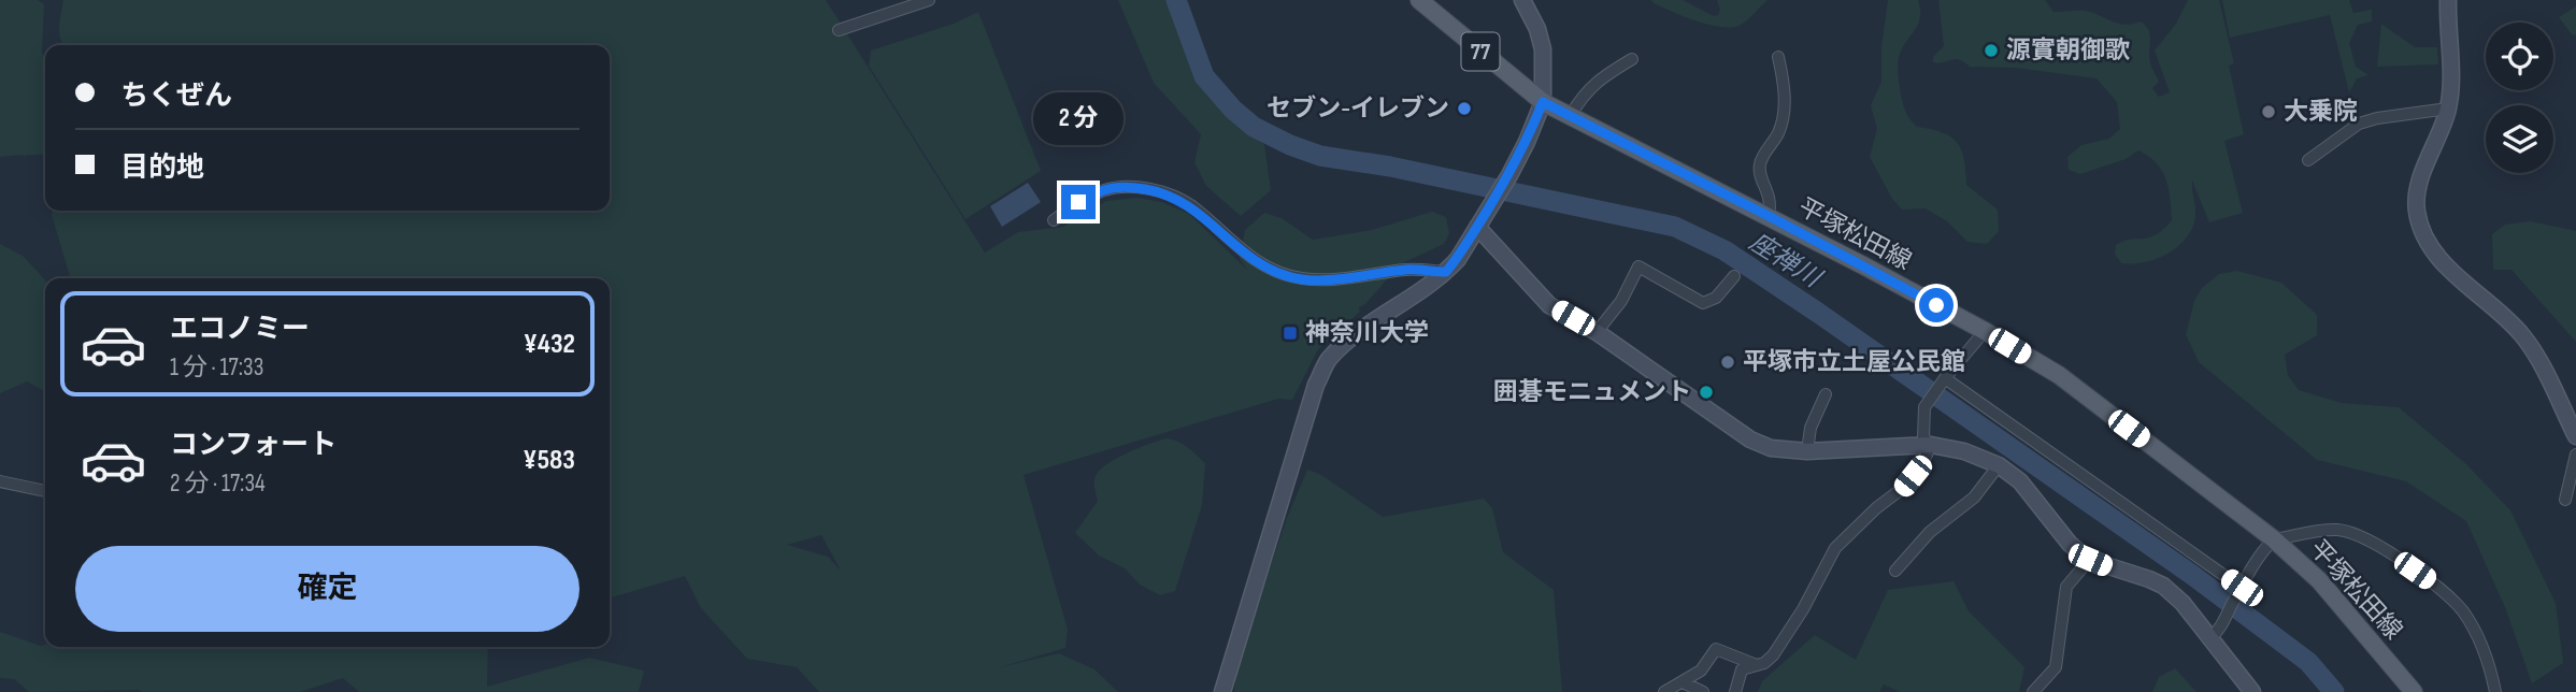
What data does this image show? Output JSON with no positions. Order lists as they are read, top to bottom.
{
  "streets": {
    "main road": ["77", "平塚松田線"]
  },
  "water": ["座禅川"],
  "places": {
    "other": [
      "源實朝御歌",
      "セブン-イレブン",
      "大乗院",
      "平塚市立土屋公民館",
      "囲碁モニュメント"
    ],
    "transit": ["神奈川大学"]
  },
  "page": {
    "banner": ["ちくぜん", "目的地"],
    "bubble": "2 分",
    "list": [
      {
        "name": "エコノミー",
        "note": "1 分 · 17:33",
        "value": "¥432"
      },
      {
        "name": "コンフォート",
        "note": "2 分 · 17:34",
        "value": "¥583"
      }
    ],
    "buttons": "確定"
  }
}
